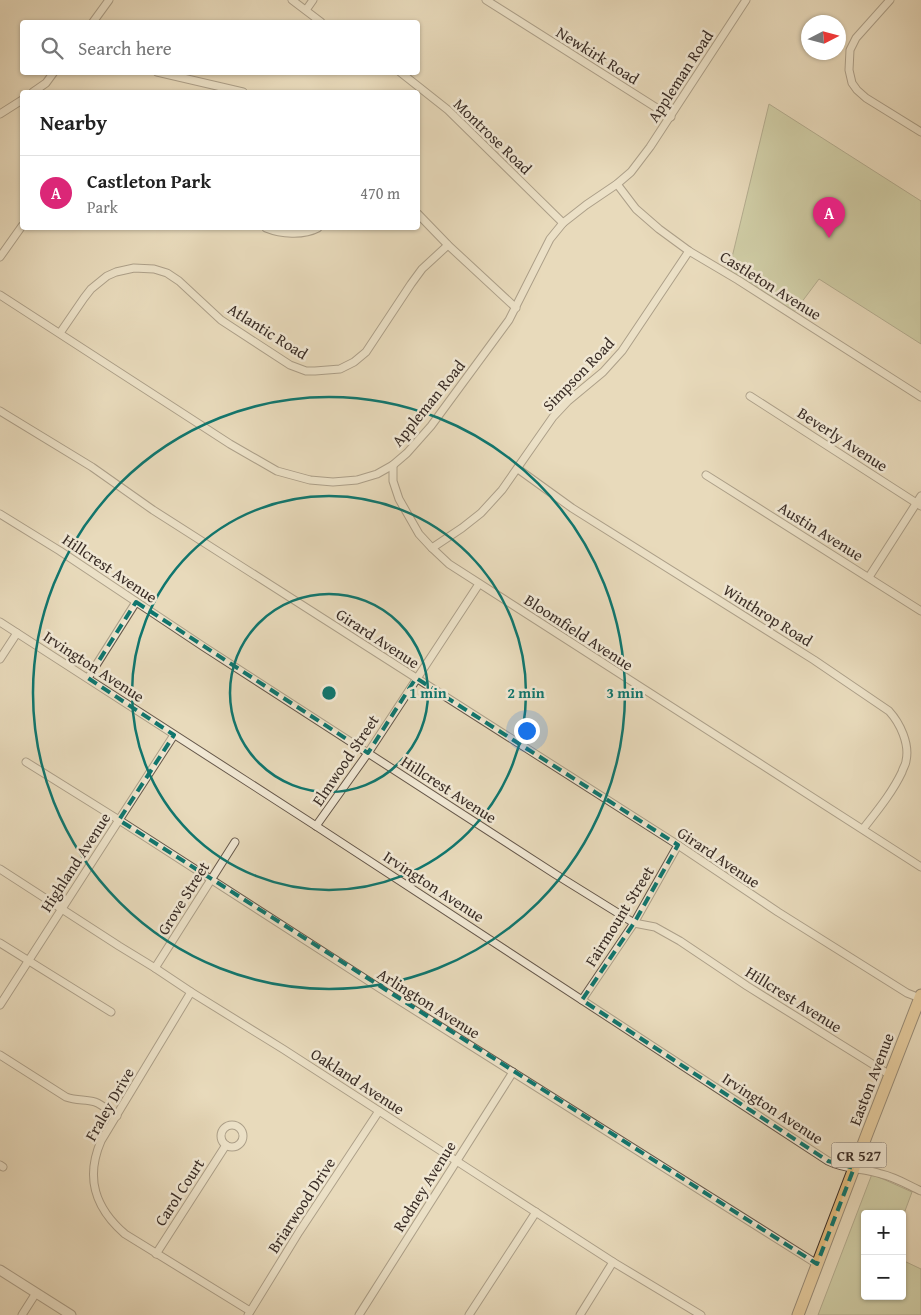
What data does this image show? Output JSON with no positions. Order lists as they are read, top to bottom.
{
  "streets": {
    "main road": ["Easton Avenue", "CR 527"],
    "street": [
      "Newkirk Road",
      "Appleman Road",
      "Montrose Road",
      "Castleton Avenue",
      "Atlantic Road",
      "Simpson Road",
      "Beverly Avenue",
      "Austin Avenue",
      "Hillcrest Avenue",
      "Winthrop Road",
      "Bloomfield Avenue",
      "Girard Avenue",
      "Irvington Avenue",
      "Elmwood Street",
      "Highland Avenue",
      "Grove Street",
      "Fairmount Street",
      "Arlington Avenue",
      "Oakland Avenue",
      "Fraley Drive",
      "Rodney Avenue",
      "Carol Court",
      "Briarwood Drive"
    ]
  },
  "crossings": [
    ["Newkirk Road", "Appleman Road"],
    ["Appleman Road", "Montrose Road"],
    ["Appleman Road", "Castleton Avenue"],
    ["Appleman Road", "Atlantic Road"],
    ["Appleman Road", "Bloomfield Avenue"],
    ["Castleton Avenue", "Simpson Road"],
    ["Simpson Road", "Winthrop Road"],
    ["Simpson Road", "Bloomfield Avenue"],
    ["Hillcrest Avenue", "Elmwood Street"],
    ["Hillcrest Avenue", "Fairmount Street"],
    ["Hillcrest Avenue", "Easton Avenue"],
    ["Winthrop Road", "Bloomfield Avenue"],
    ["Bloomfield Avenue", "Elmwood Street"],
    ["Girard Avenue", "Elmwood Street"],
    ["Girard Avenue", "Fairmount Street"],
    ["Girard Avenue", "Easton Avenue"],
    ["Irvington Avenue", "Elmwood Street"],
    ["Irvington Avenue", "Highland Avenue"],
    ["Irvington Avenue", "Fairmount Street"],
    ["Irvington Avenue", "Easton Avenue"],
    ["Highland Avenue", "Arlington Avenue"],
    ["Highland Avenue", "Oakland Avenue"],
    ["Grove Street", "Arlington Avenue"],
    ["Grove Street", "Oakland Avenue"],
    ["Arlington Avenue", "Easton Avenue"],
    ["Arlington Avenue", "Rodney Avenue"],
    ["Oakland Avenue", "Fraley Drive"],
    ["Oakland Avenue", "Rodney Avenue"],
    ["Oakland Avenue", "Briarwood Drive"],
    ["Fraley Drive", "Carol Court"],
    ["Fraley Drive", "Briarwood Drive"]
  ],
  "north": "right",
  "page": {
    "search": "Search here",
    "heading": "Nearby",
    "list": [
      {
        "mark": "A",
        "name": "Castleton Park",
        "note": "Park",
        "value": "470 m"
      }
    ],
    "pins": "A",
    "map_buttons": ["+", "−"]
  },
  "rings": ["1 min", "2 min", "3 min"]
}
